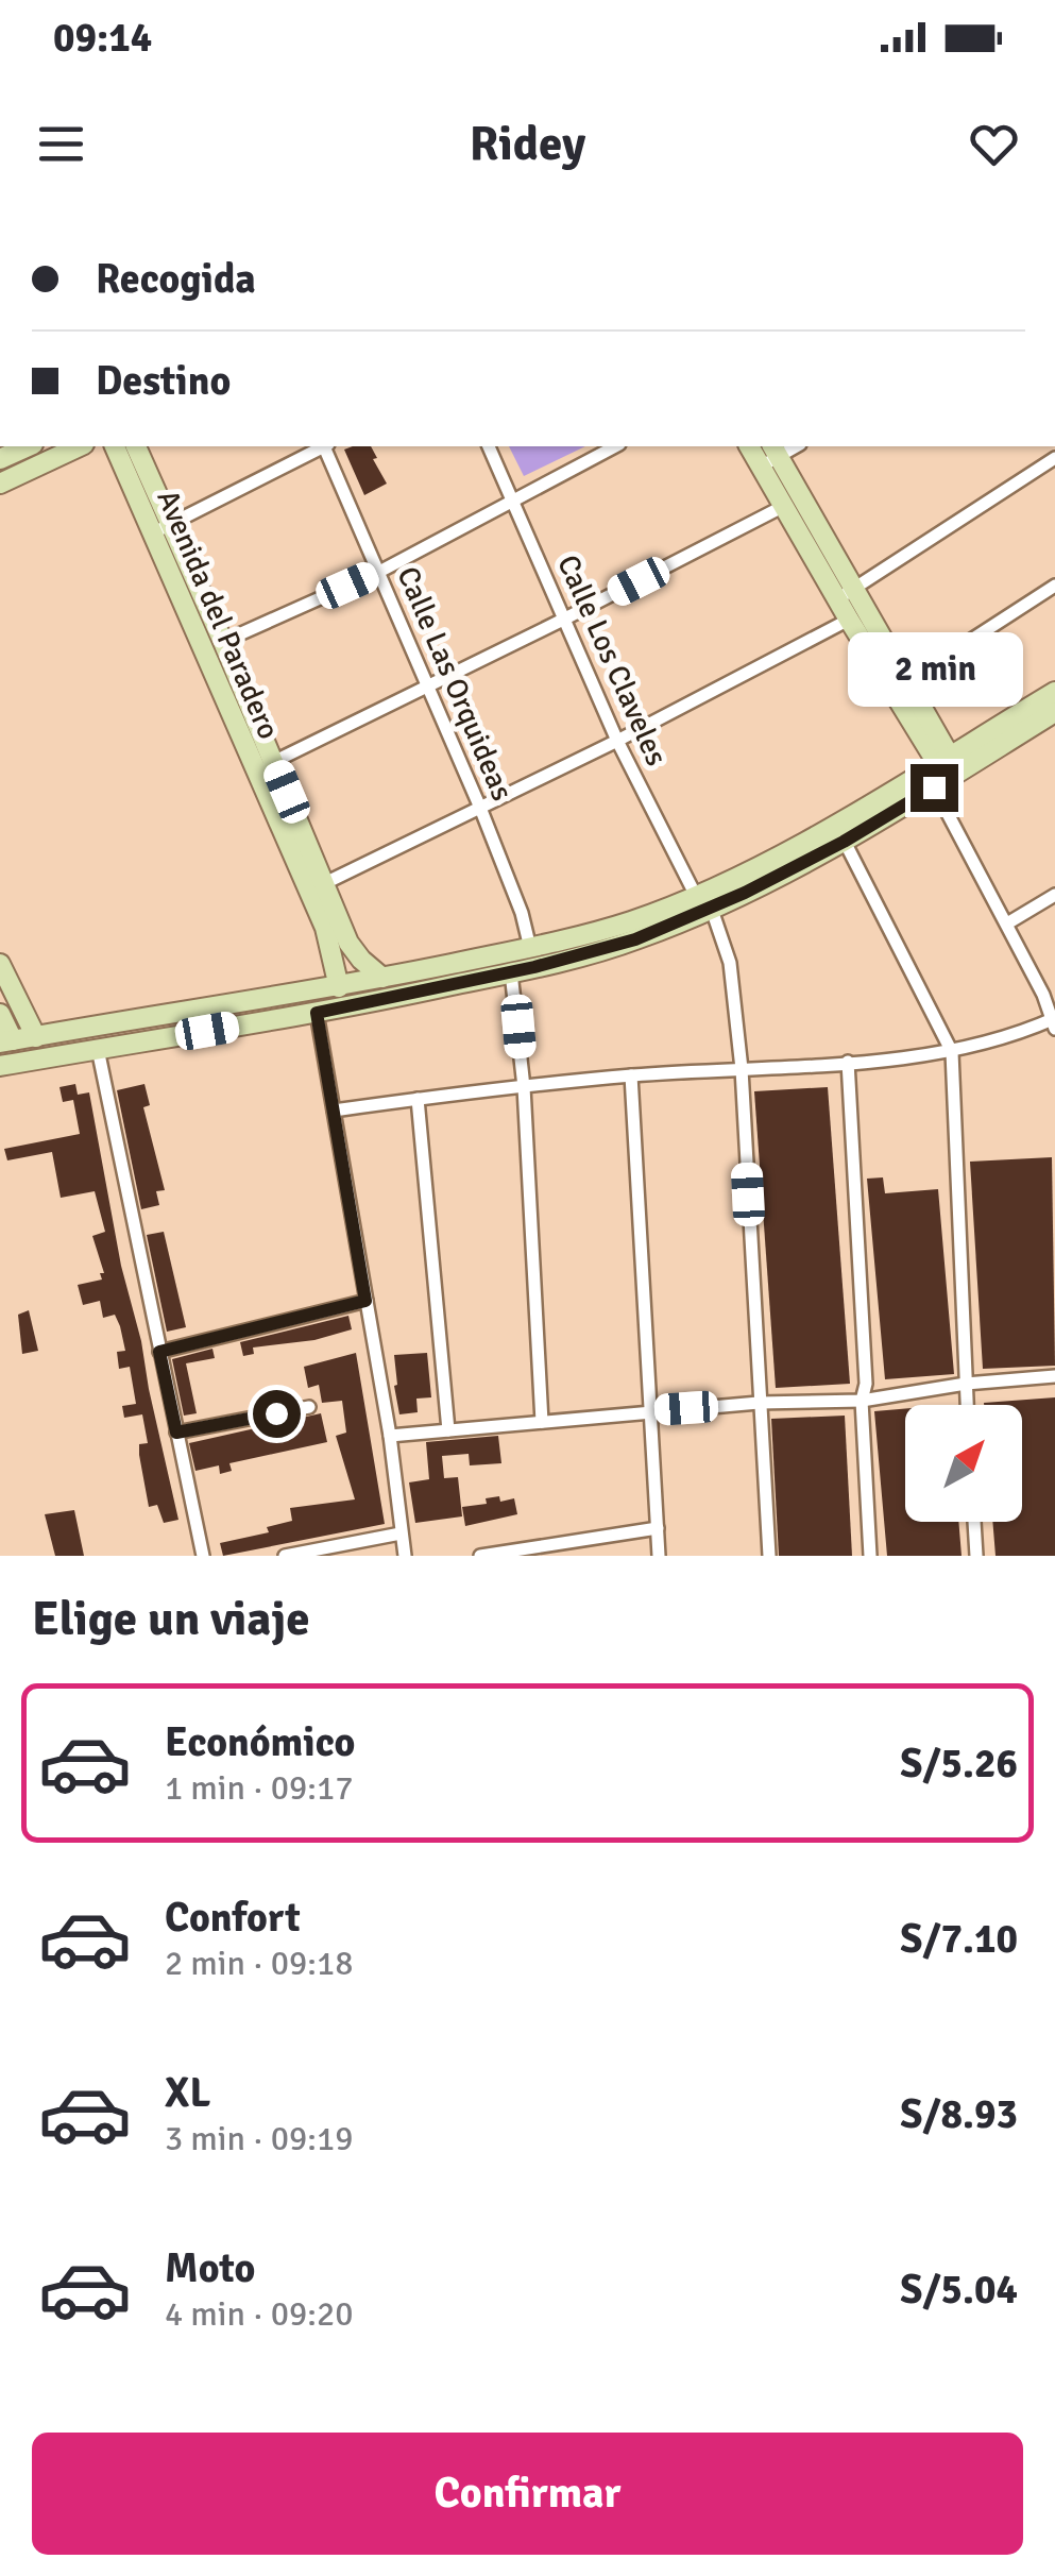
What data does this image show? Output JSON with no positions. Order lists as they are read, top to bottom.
{
  "streets": {
    "main road": ["Avenida del Paradero"],
    "street": ["Calle Los Claveles", "Calle Las Orquideas"]
  },
  "north": "top right",
  "page": {
    "status": "09:14",
    "header": "Ridey",
    "banner": ["Recogida", "Destino"],
    "bubble": "2 min",
    "heading": "Elige un viaje",
    "list": [
      {
        "name": "Económico",
        "note": "1 min · 09:17",
        "value": "S/5.26"
      },
      {
        "name": "Confort",
        "note": "2 min · 09:18",
        "value": "S/7.10"
      },
      {
        "name": "XL",
        "note": "3 min · 09:19",
        "value": "S/8.93"
      },
      {
        "name": "Moto",
        "note": "4 min · 09:20",
        "value": "S/5.04"
      }
    ],
    "buttons": "Confirmar"
  }
}
